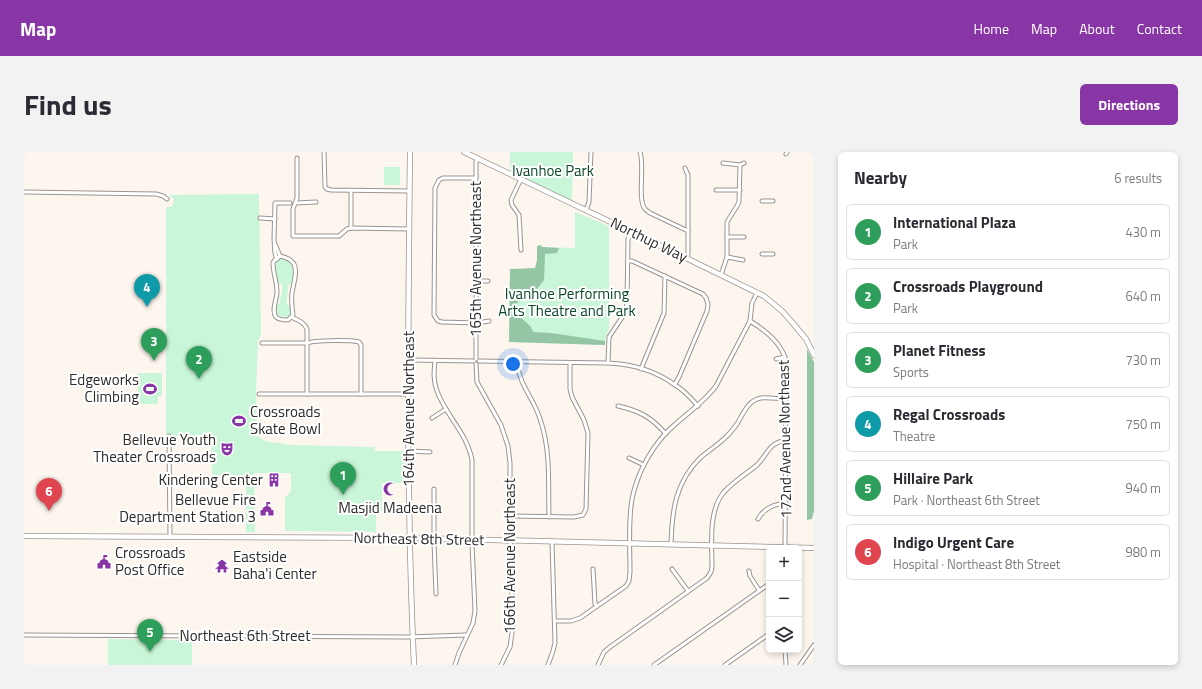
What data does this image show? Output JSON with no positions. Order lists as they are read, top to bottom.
{
  "streets": {
    "street": [
      "Northup Way",
      "165th Avenue Northeast",
      "164th Avenue Northeast",
      "172nd Avenue Northeast",
      "Northeast 8th Street",
      "166th Avenue Northeast",
      "Northeast 6th Street"
    ]
  },
  "crossings": [
    ["Northup Way", "165th Avenue Northeast"],
    ["165th Avenue Northeast", "166th Avenue Northeast"],
    ["164th Avenue Northeast", "Northeast 8th Street"],
    ["164th Avenue Northeast", "Northeast 6th Street"],
    ["Northeast 8th Street", "166th Avenue Northeast"]
  ],
  "parks": ["Ivanhoe Park", "Ivanhoe Performing Arts Theatre and Park"],
  "places": {
    "sports": ["Edgeworks Climbing", "Crossroads Skate Bowl"],
    "theatre": ["Bellevue Youth Theater Crossroads"],
    "building": ["Kindering Center"],
    "mosque": ["Masjid Madeena"],
    "public building": ["Bellevue Fire Department Station 3", "Crossroads Post Office"],
    "temple": ["Eastside Baha'i Center"]
  },
  "page": {
    "header": "Map",
    "nav": [
      "Home",
      "Map",
      "About",
      "Contact"
    ],
    "title": "Find us",
    "buttons": "Directions",
    "heading": ["Nearby", "6 results"],
    "list": [
      {
        "mark": "1",
        "name": "International Plaza",
        "note": "Park",
        "value": "430 m"
      },
      {
        "mark": "2",
        "name": "Crossroads Playground",
        "note": "Park",
        "value": "640 m"
      },
      {
        "mark": "3",
        "name": "Planet Fitness",
        "note": "Sports",
        "value": "730 m"
      },
      {
        "mark": "4",
        "name": "Regal Crossroads",
        "note": "Theatre",
        "value": "750 m"
      },
      {
        "mark": "5",
        "name": "Hillaire Park",
        "note": "Park · Northeast 6th Street",
        "value": "940 m"
      },
      {
        "mark": "6",
        "name": "Indigo Urgent Care",
        "note": "Hospital · Northeast 8th Street",
        "value": "980 m"
      }
    ],
    "pins": [
      "4",
      "3",
      "2",
      "1",
      "6",
      "5"
    ],
    "map_buttons": ["+", "−"]
  }
}
